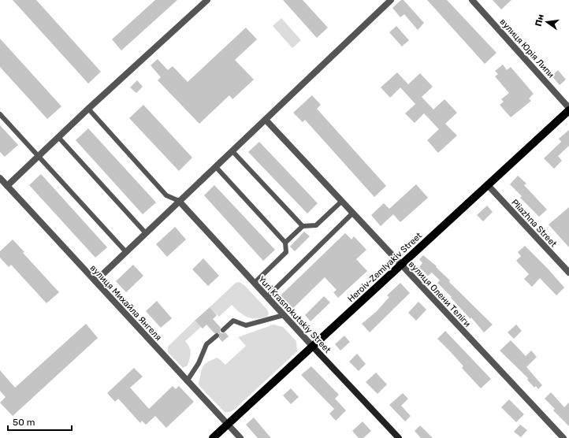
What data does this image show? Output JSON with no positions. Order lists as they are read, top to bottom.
{
  "streets": {
    "main road": ["Heroiv-Zemlyakiv Street"],
    "street": [
      "вулиця Юрія Липи",
      "Pliazhna Street",
      "вулиця Олени Теліги",
      "вулиця Михайла Янгеля",
      "Yuri Krasnokutskiy Street"
    ]
  },
  "crossings": [
    ["вулиця Юрія Липи", "Heroiv-Zemlyakiv Street"],
    ["Pliazhna Street", "Heroiv-Zemlyakiv Street"],
    ["Heroiv-Zemlyakiv Street", "вулиця Олени Теліги"],
    ["Heroiv-Zemlyakiv Street", "вулиця Михайла Янгеля"],
    ["Heroiv-Zemlyakiv Street", "Yuri Krasnokutskiy Street"]
  ],
  "scale_bar": "50 m",
  "north": "left"
}
